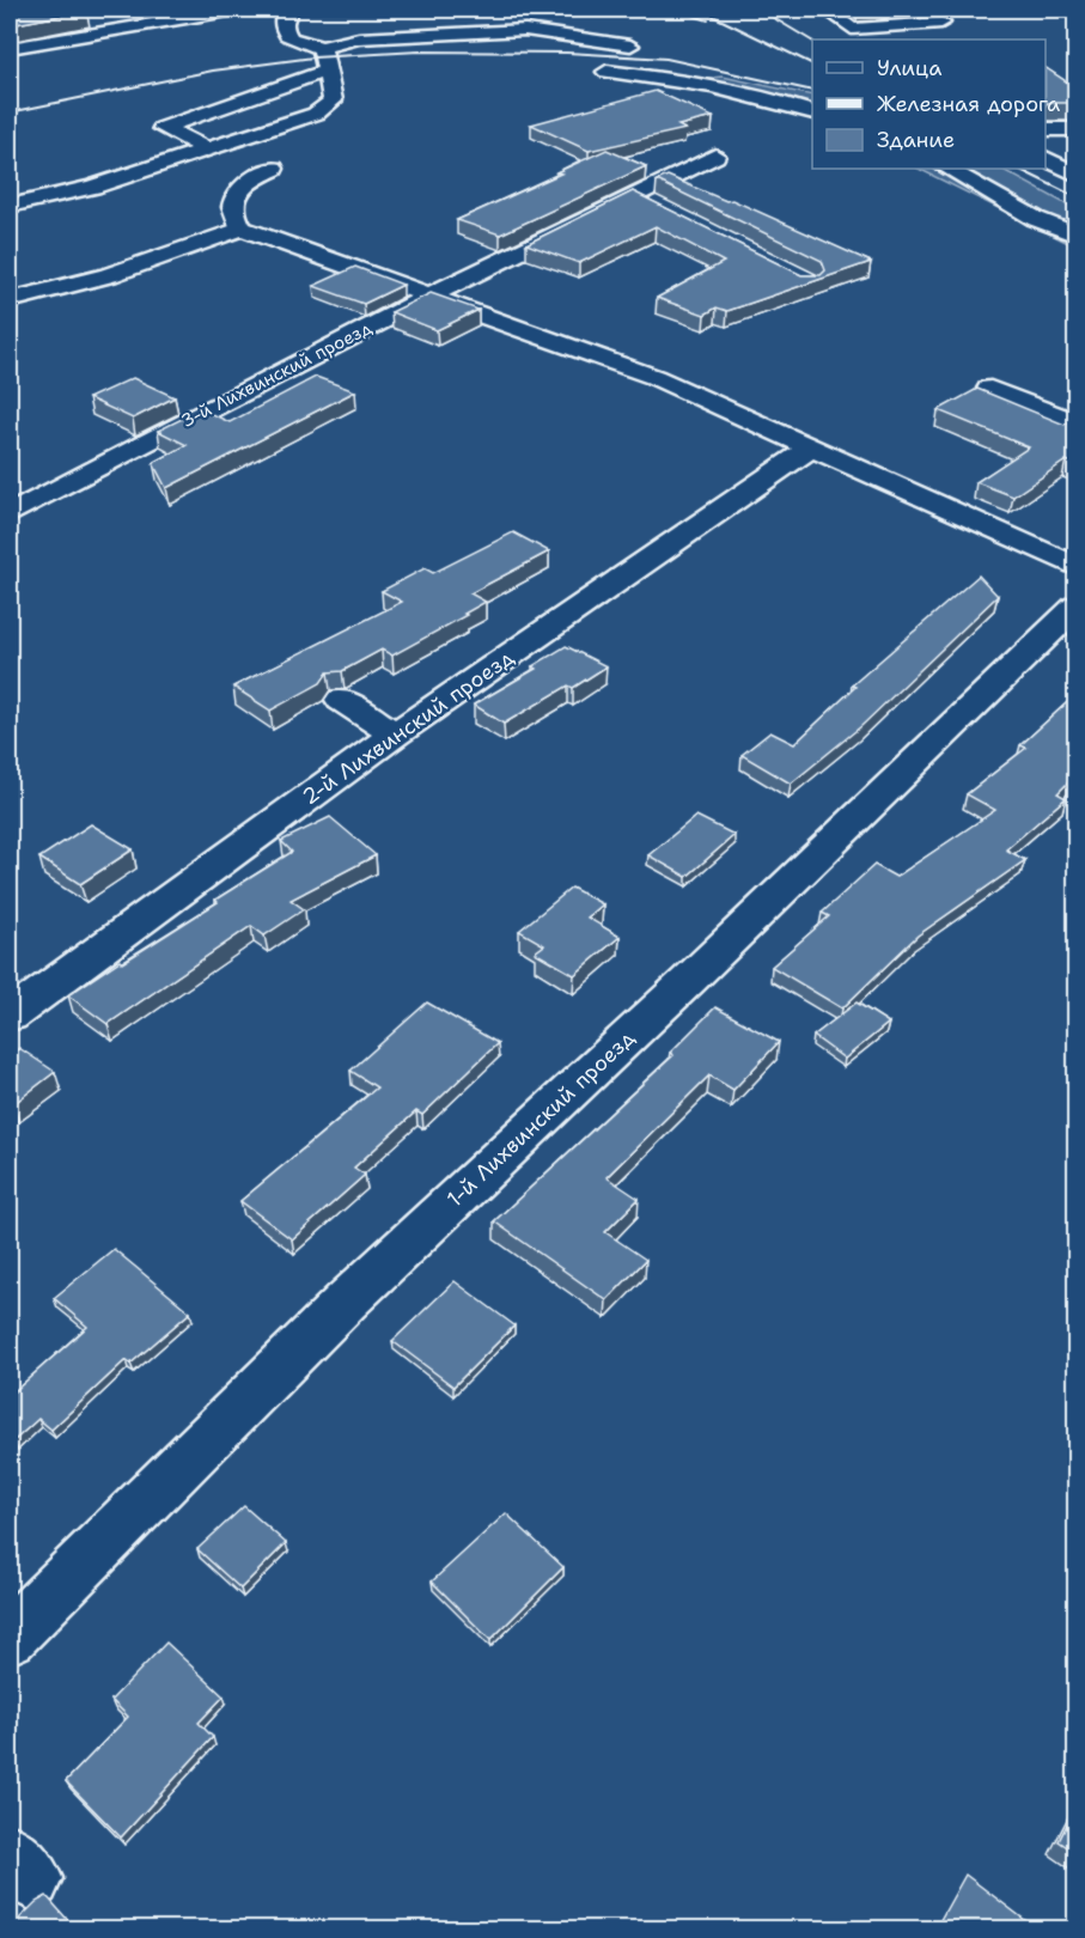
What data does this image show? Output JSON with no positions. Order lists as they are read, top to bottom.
{
  "streets": {
    "street": ["3-й Лихвинский проезд", "2-й Лихвинский проезд", "1-й Лихвинский проезд"]
  },
  "legend": ["Улица", "Железная дорога", "Здание"]
}
